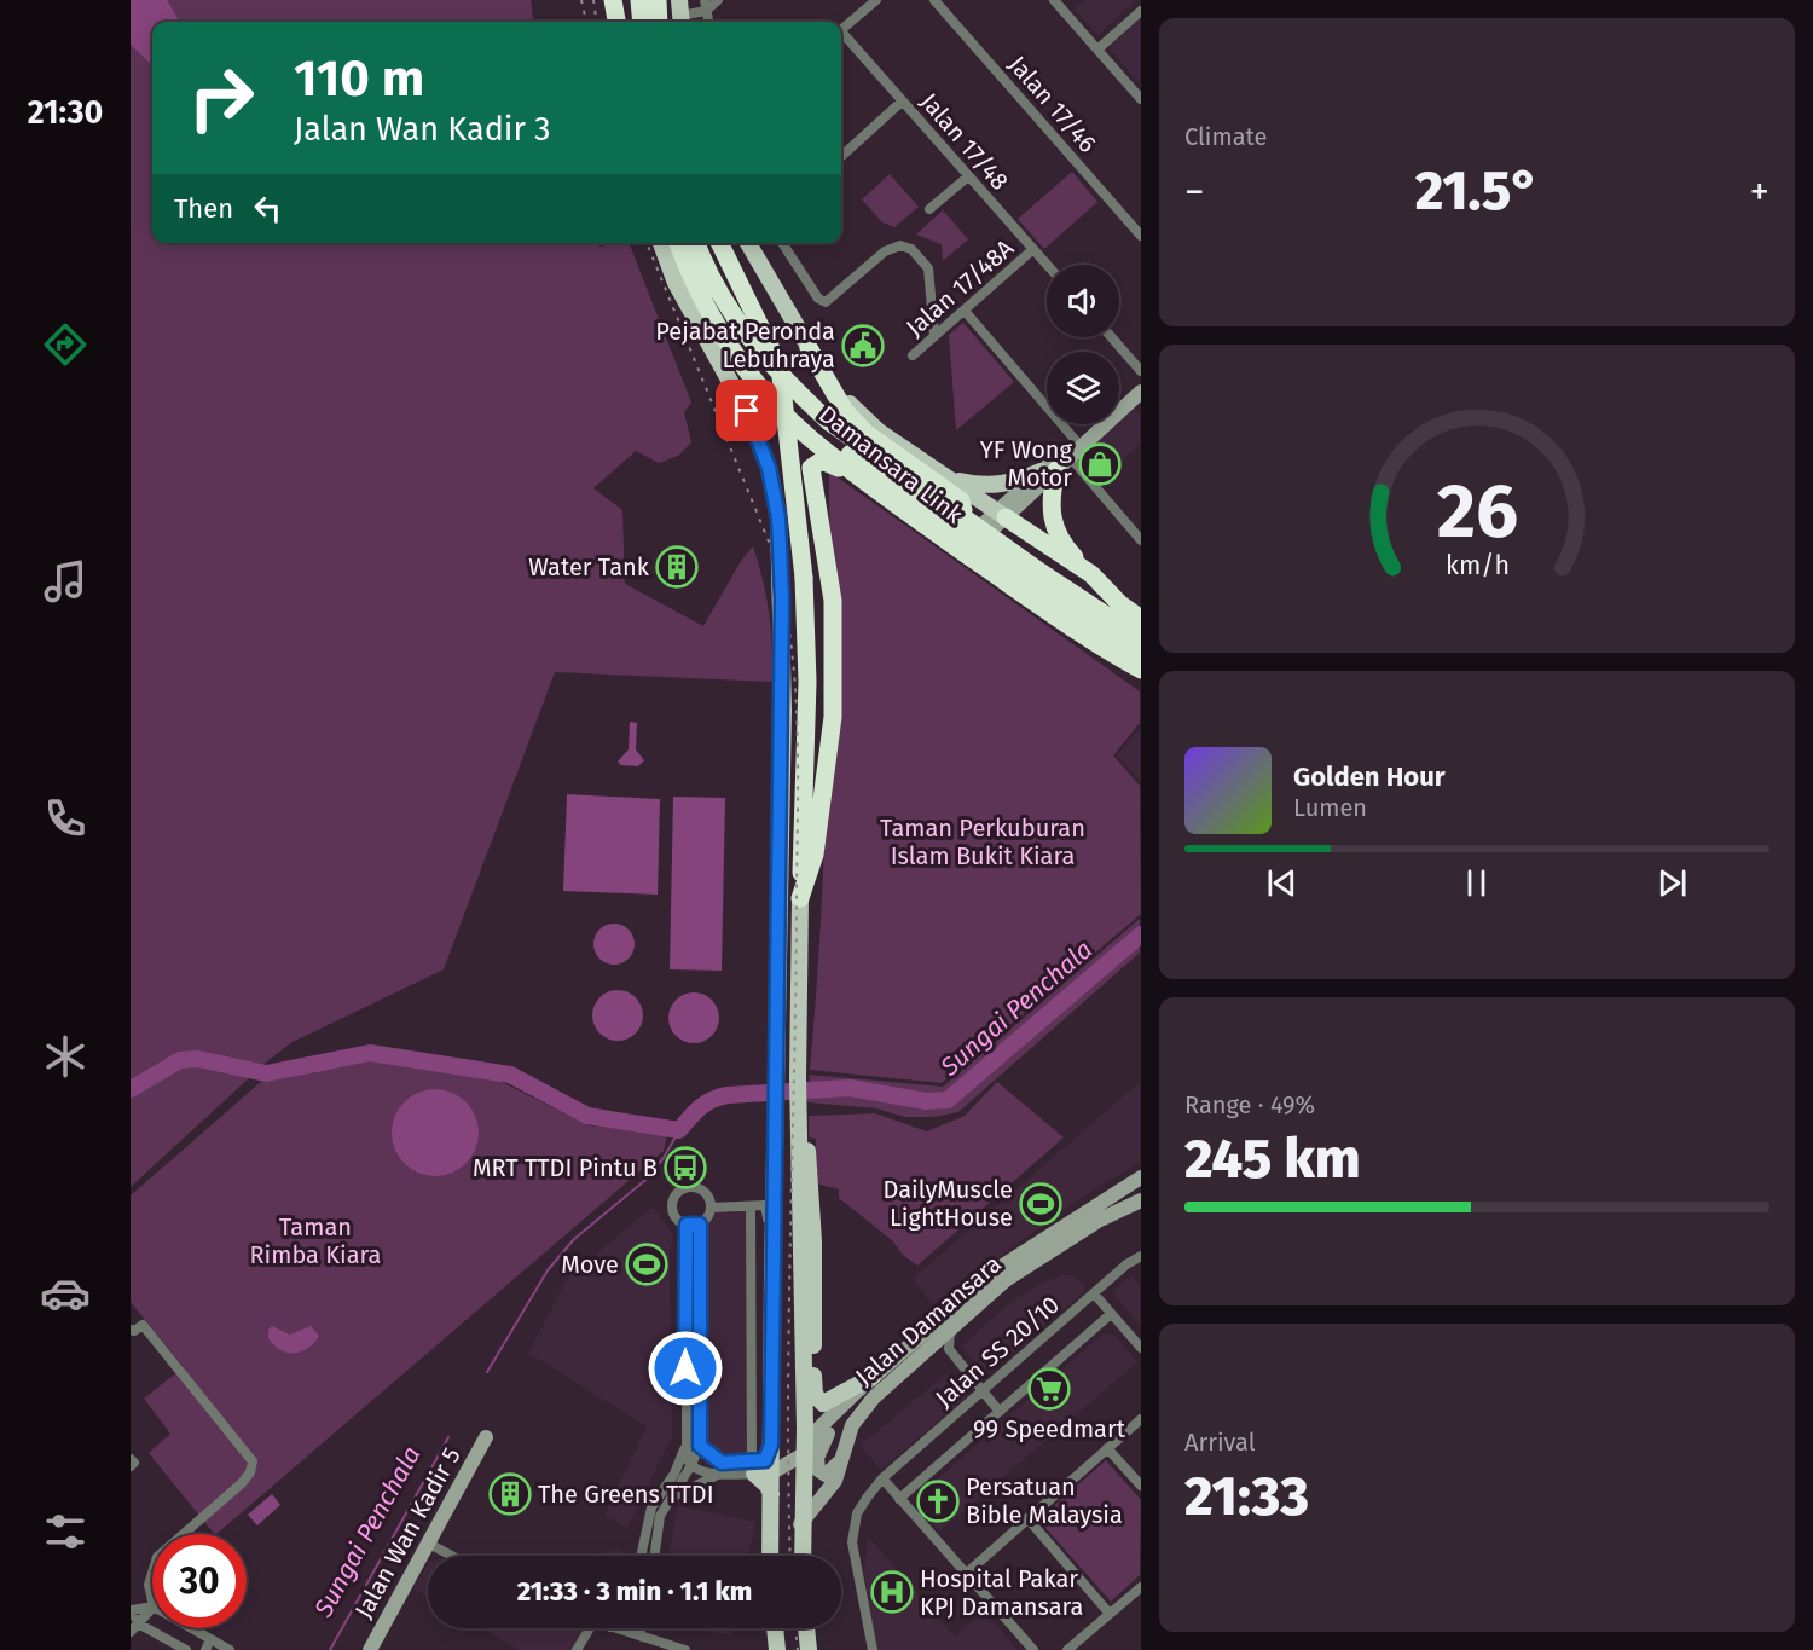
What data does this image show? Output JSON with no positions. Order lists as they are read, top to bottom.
{
  "streets": {
    "highway": ["Damansara Link"],
    "main road": ["Jalan Damansara", "Jalan Wan Kadir 5"],
    "street": [
      "Jalan 17/46",
      "Jalan 17/48",
      "Jalan 17/48A",
      "Jalan SS 20/10"
    ]
  },
  "crossings": [
    ["Jalan 17/48", "Jalan 17/48A"]
  ],
  "water": ["Sungai Penchala"],
  "parks": ["Taman Perkuburan Islam Bukit Kiara", "Taman Rimba Kiara"],
  "places": {
    "public building": ["Pejabat Peronda Lebuhraya"],
    "shop": ["YF Wong Motor"],
    "building": ["Water Tank", "The Greens TTDI"],
    "bus stop": ["MRT TTDI Pintu B"],
    "sports": ["DailyMuscle LightHouse", "Move"],
    "supermarket": ["99 Speedmart"],
    "church": ["Persatuan Bible Malaysia"],
    "hospital": ["Hospital Pakar KPJ Damansara"]
  },
  "page": {
    "tabs": "21:30",
    "tile": [
      "Climate",
      ["Range · 49%", "245 km"],
      ["Arrival", "21:33"]
    ],
    "turn": ["110 m", "Jalan Wan Kadir 3"],
    "heat": ["−", "21.5°", "+"],
    "then": "Then",
    "song": ["Golden Hour", "Lumen"],
    "limit": "30",
    "trip": "21:33 · 3 min · 1.1 km",
    "gauge": ["26", "km/h"]
  }
}
